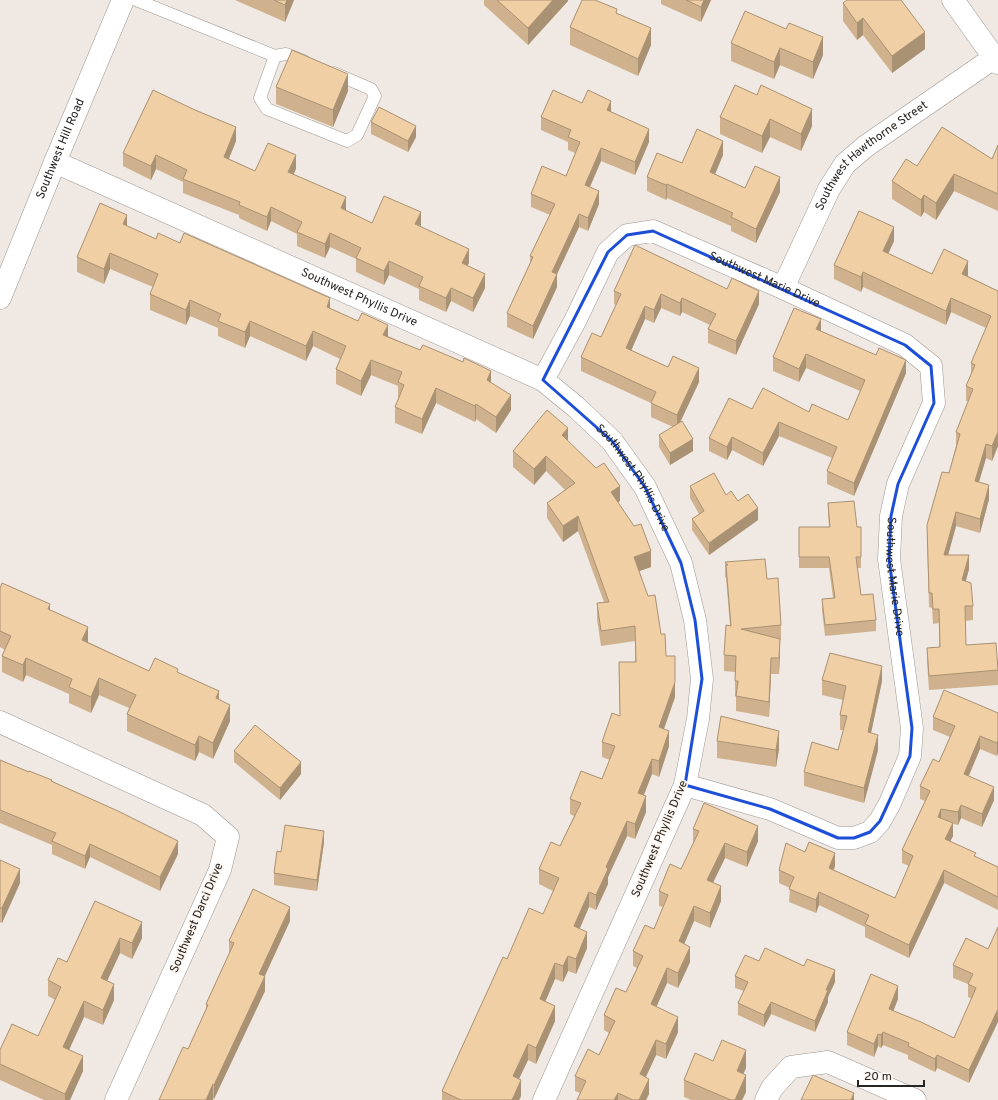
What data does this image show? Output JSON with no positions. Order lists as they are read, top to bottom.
{
  "streets": {
    "street": [
      "Southwest Hill Road",
      "Southwest Hawthorne Street",
      "Southwest Marie Drive",
      "Southwest Phyllis Drive",
      "Southwest Darci Drive"
    ]
  },
  "crossings": [
    ["Southwest Hill Road", "Southwest Phyllis Drive"],
    ["Southwest Hawthorne Street", "Southwest Marie Drive"],
    ["Southwest Marie Drive", "Southwest Phyllis Drive"]
  ],
  "scale_bar": "20 m"
}
